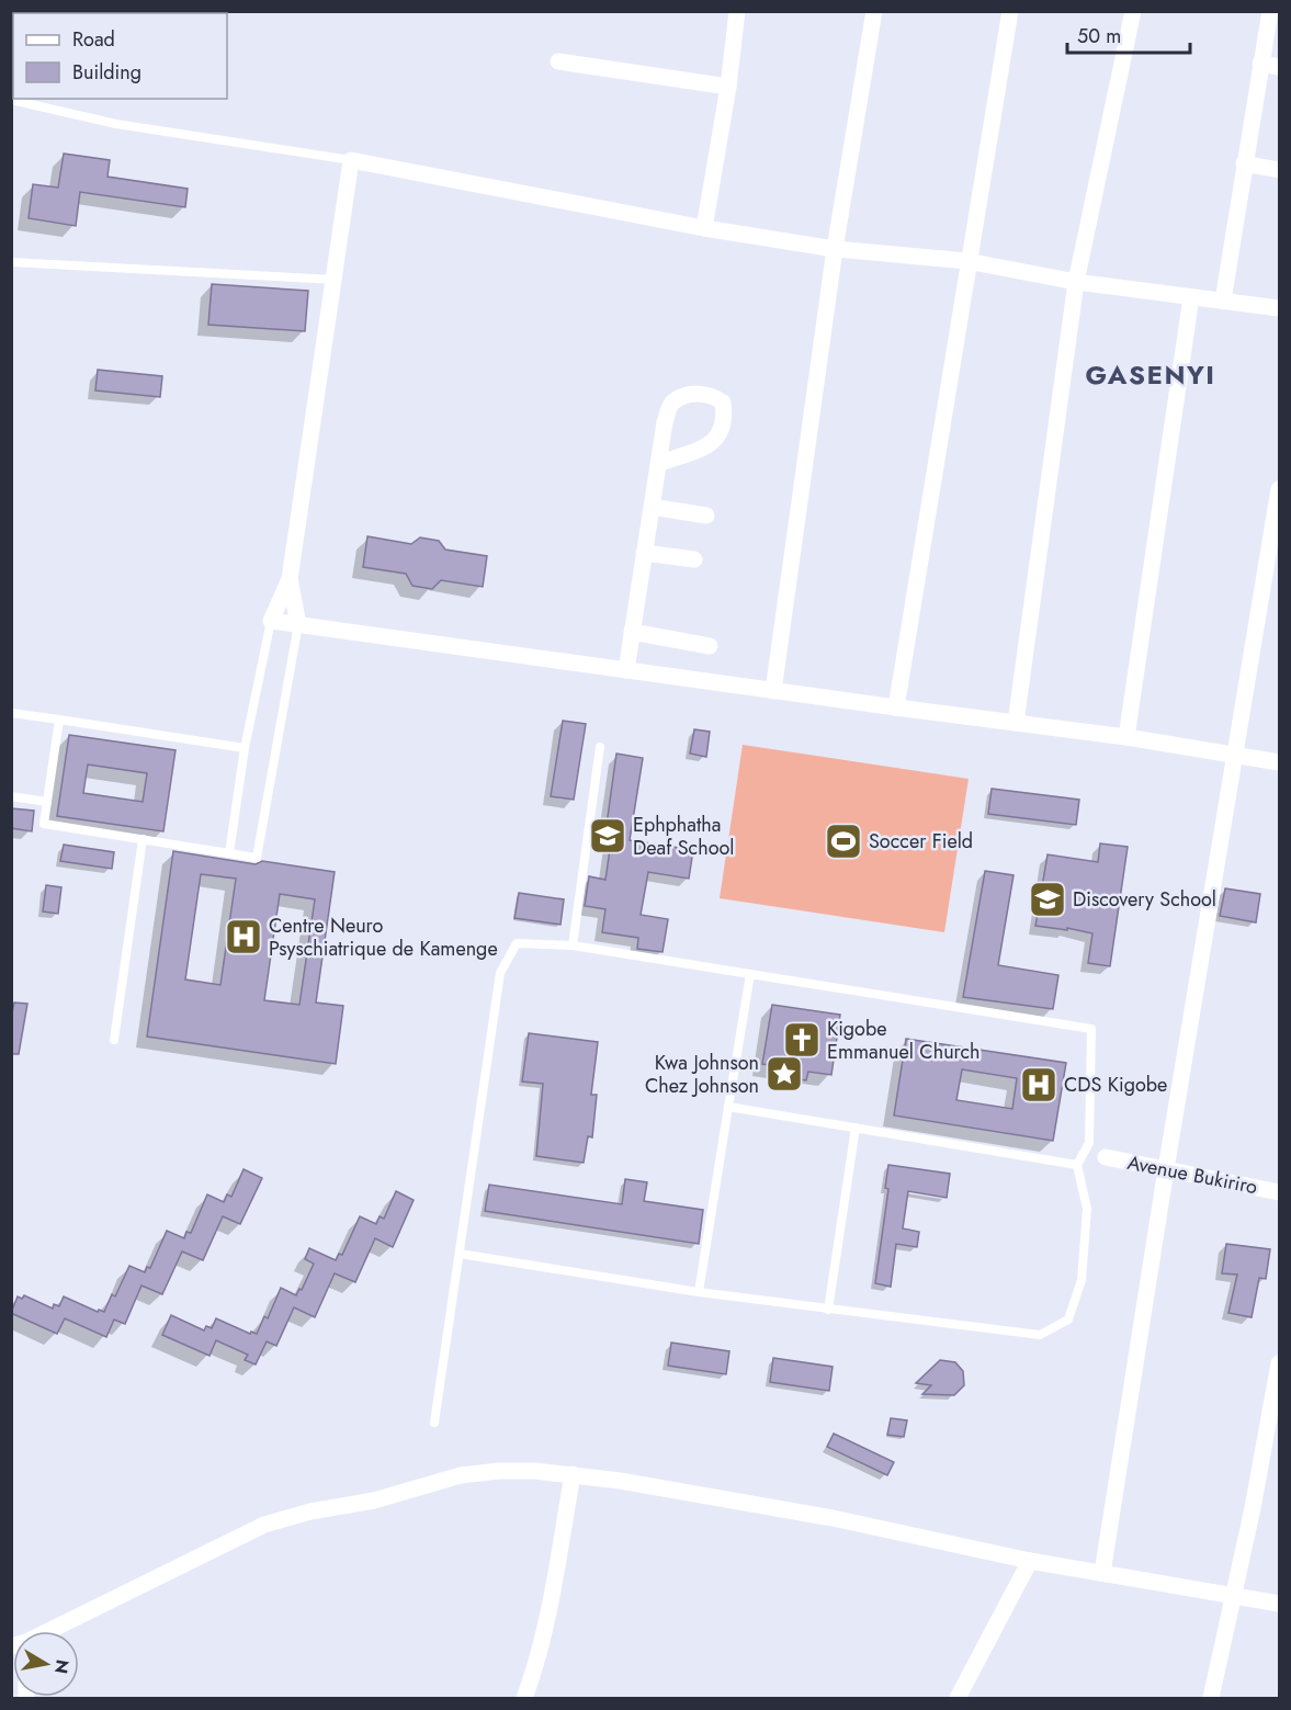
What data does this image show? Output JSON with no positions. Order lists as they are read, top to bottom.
{
  "streets": {
    "street": ["Avenue Bukiriro"]
  },
  "districts": ["GASENYI"],
  "places": {
    "school or university": ["Ephphatha Deaf School", "Discovery School"],
    "sports": ["Soccer Field"],
    "hospital": ["Centre Neuro Psyschiatrique de Kamenge", "CDS Kigobe"],
    "church": ["Kigobe Emmanuel Church"],
    "place": ["Kwa Johnson Chez Johnson"]
  },
  "legend": ["Road", "Building"],
  "scale_bar": "50 m",
  "north": "right"
}
